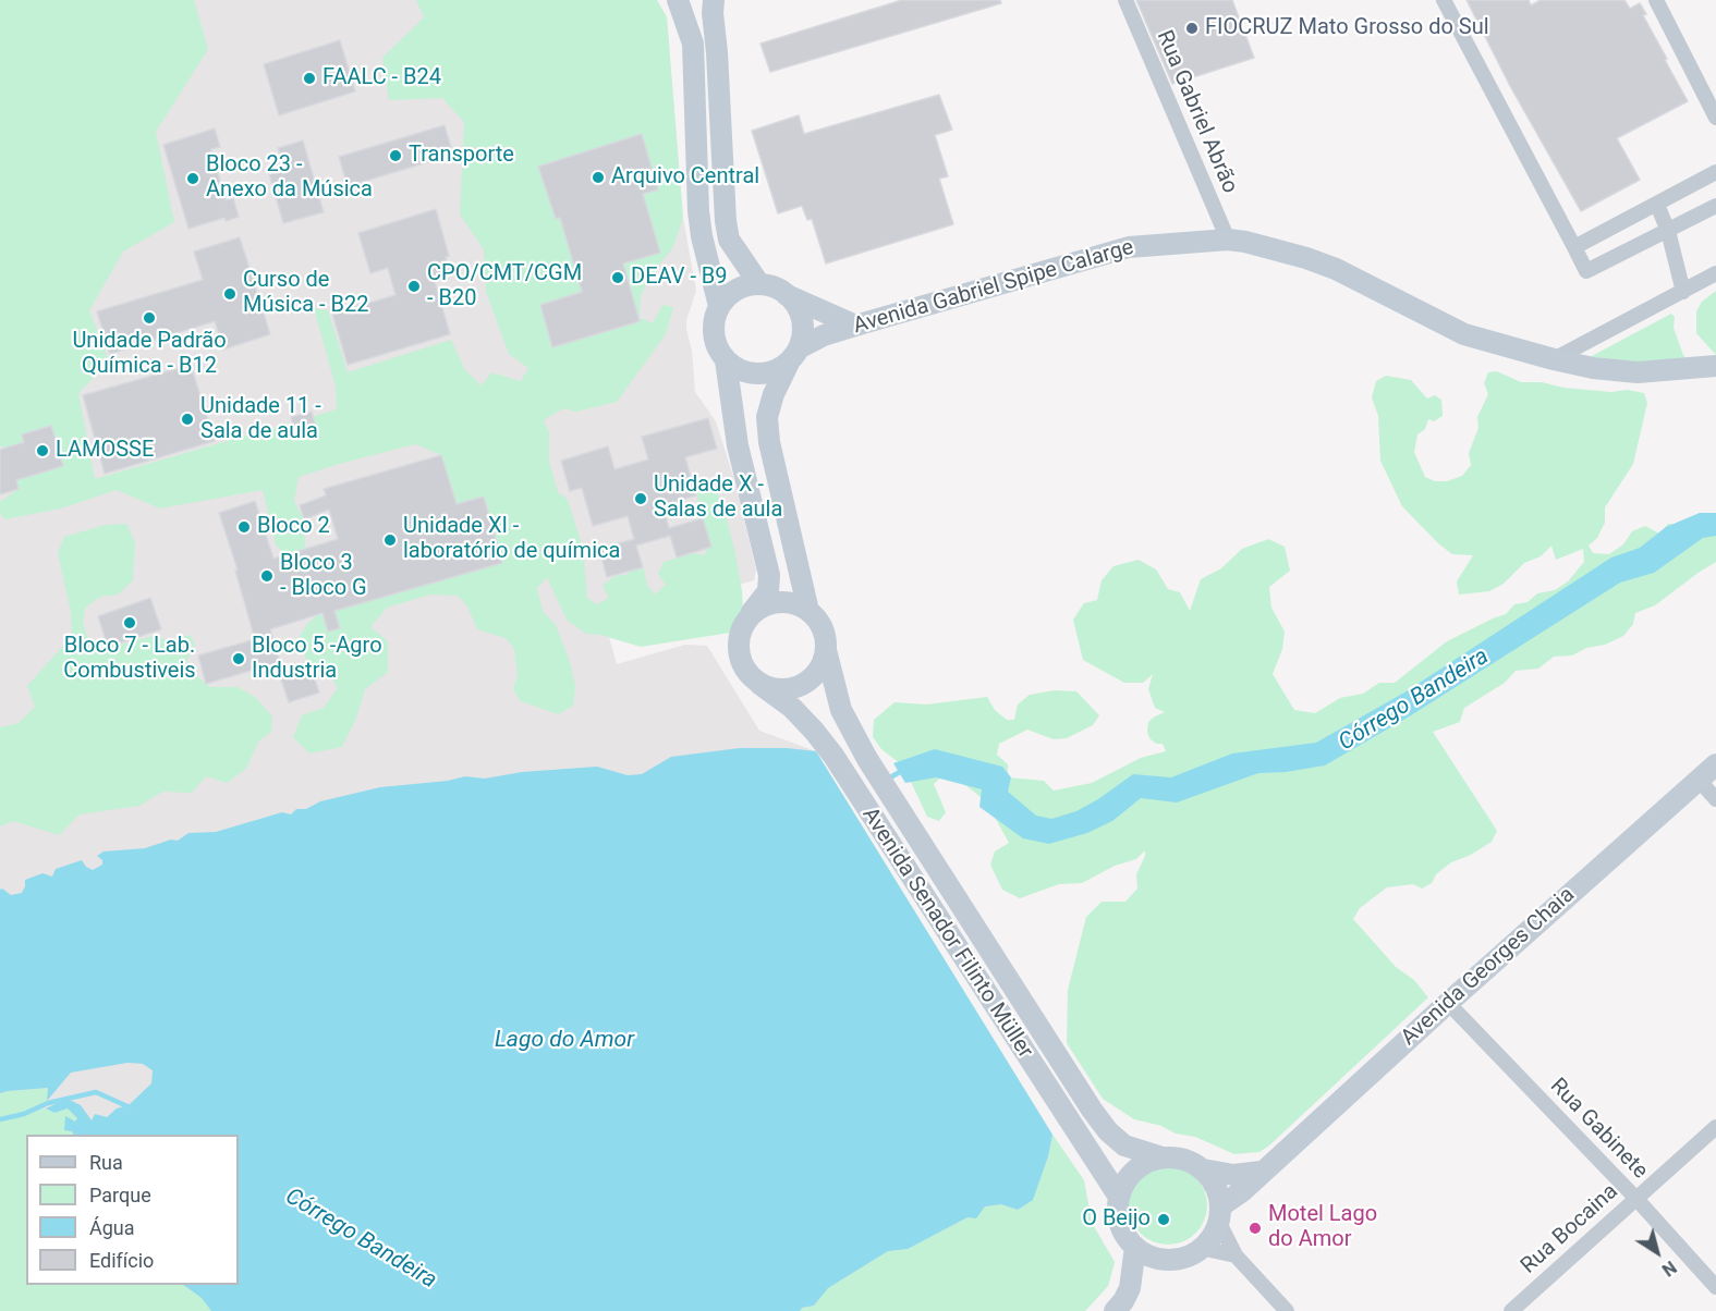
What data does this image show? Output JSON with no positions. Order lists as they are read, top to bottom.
{
  "streets": {
    "main road": ["Avenida Gabriel Spipe Calarge", "Avenida Senador Filinto Müller", "Avenida Georges Chaia"],
    "street": ["Rua Gabriel Abrão", "Rua Gabinete", "Rua Bocaina"]
  },
  "crossings": [
    ["Rua Gabriel Abrão", "Avenida Gabriel Spipe Calarge"],
    ["Avenida Senador Filinto Müller", "Avenida Georges Chaia"],
    ["Avenida Georges Chaia", "Rua Gabinete"],
    ["Rua Gabinete", "Rua Bocaina"]
  ],
  "water": ["Córrego Bandeira", "Lago do Amor"],
  "places": [
    "FIOCRUZ Mato Grosso do Sul",
    "FAALC - B24",
    "Transporte",
    "Arquivo Central",
    "Bloco 23 - Anexo da Música",
    "DEAV - B9",
    "CPO/CMT/CGM - B20",
    "Curso de Música - B22",
    "Unidade Padrão Química - B12",
    "Unidade 11 - Sala de aula",
    "LAMOSSE",
    "Unidade X - Salas de aula",
    "Bloco 2",
    "Unidade XI - laboratório de química",
    "Bloco 3 - Bloco G",
    "Bloco 7 - Lab. Combustiveis",
    "Bloco 5 -Agro Industria",
    "O Beijo",
    "Motel Lago do Amor"
  ],
  "legend": [
    "Rua",
    "Parque",
    "Água",
    "Edifício"
  ],
  "north": "bottom right"
}
